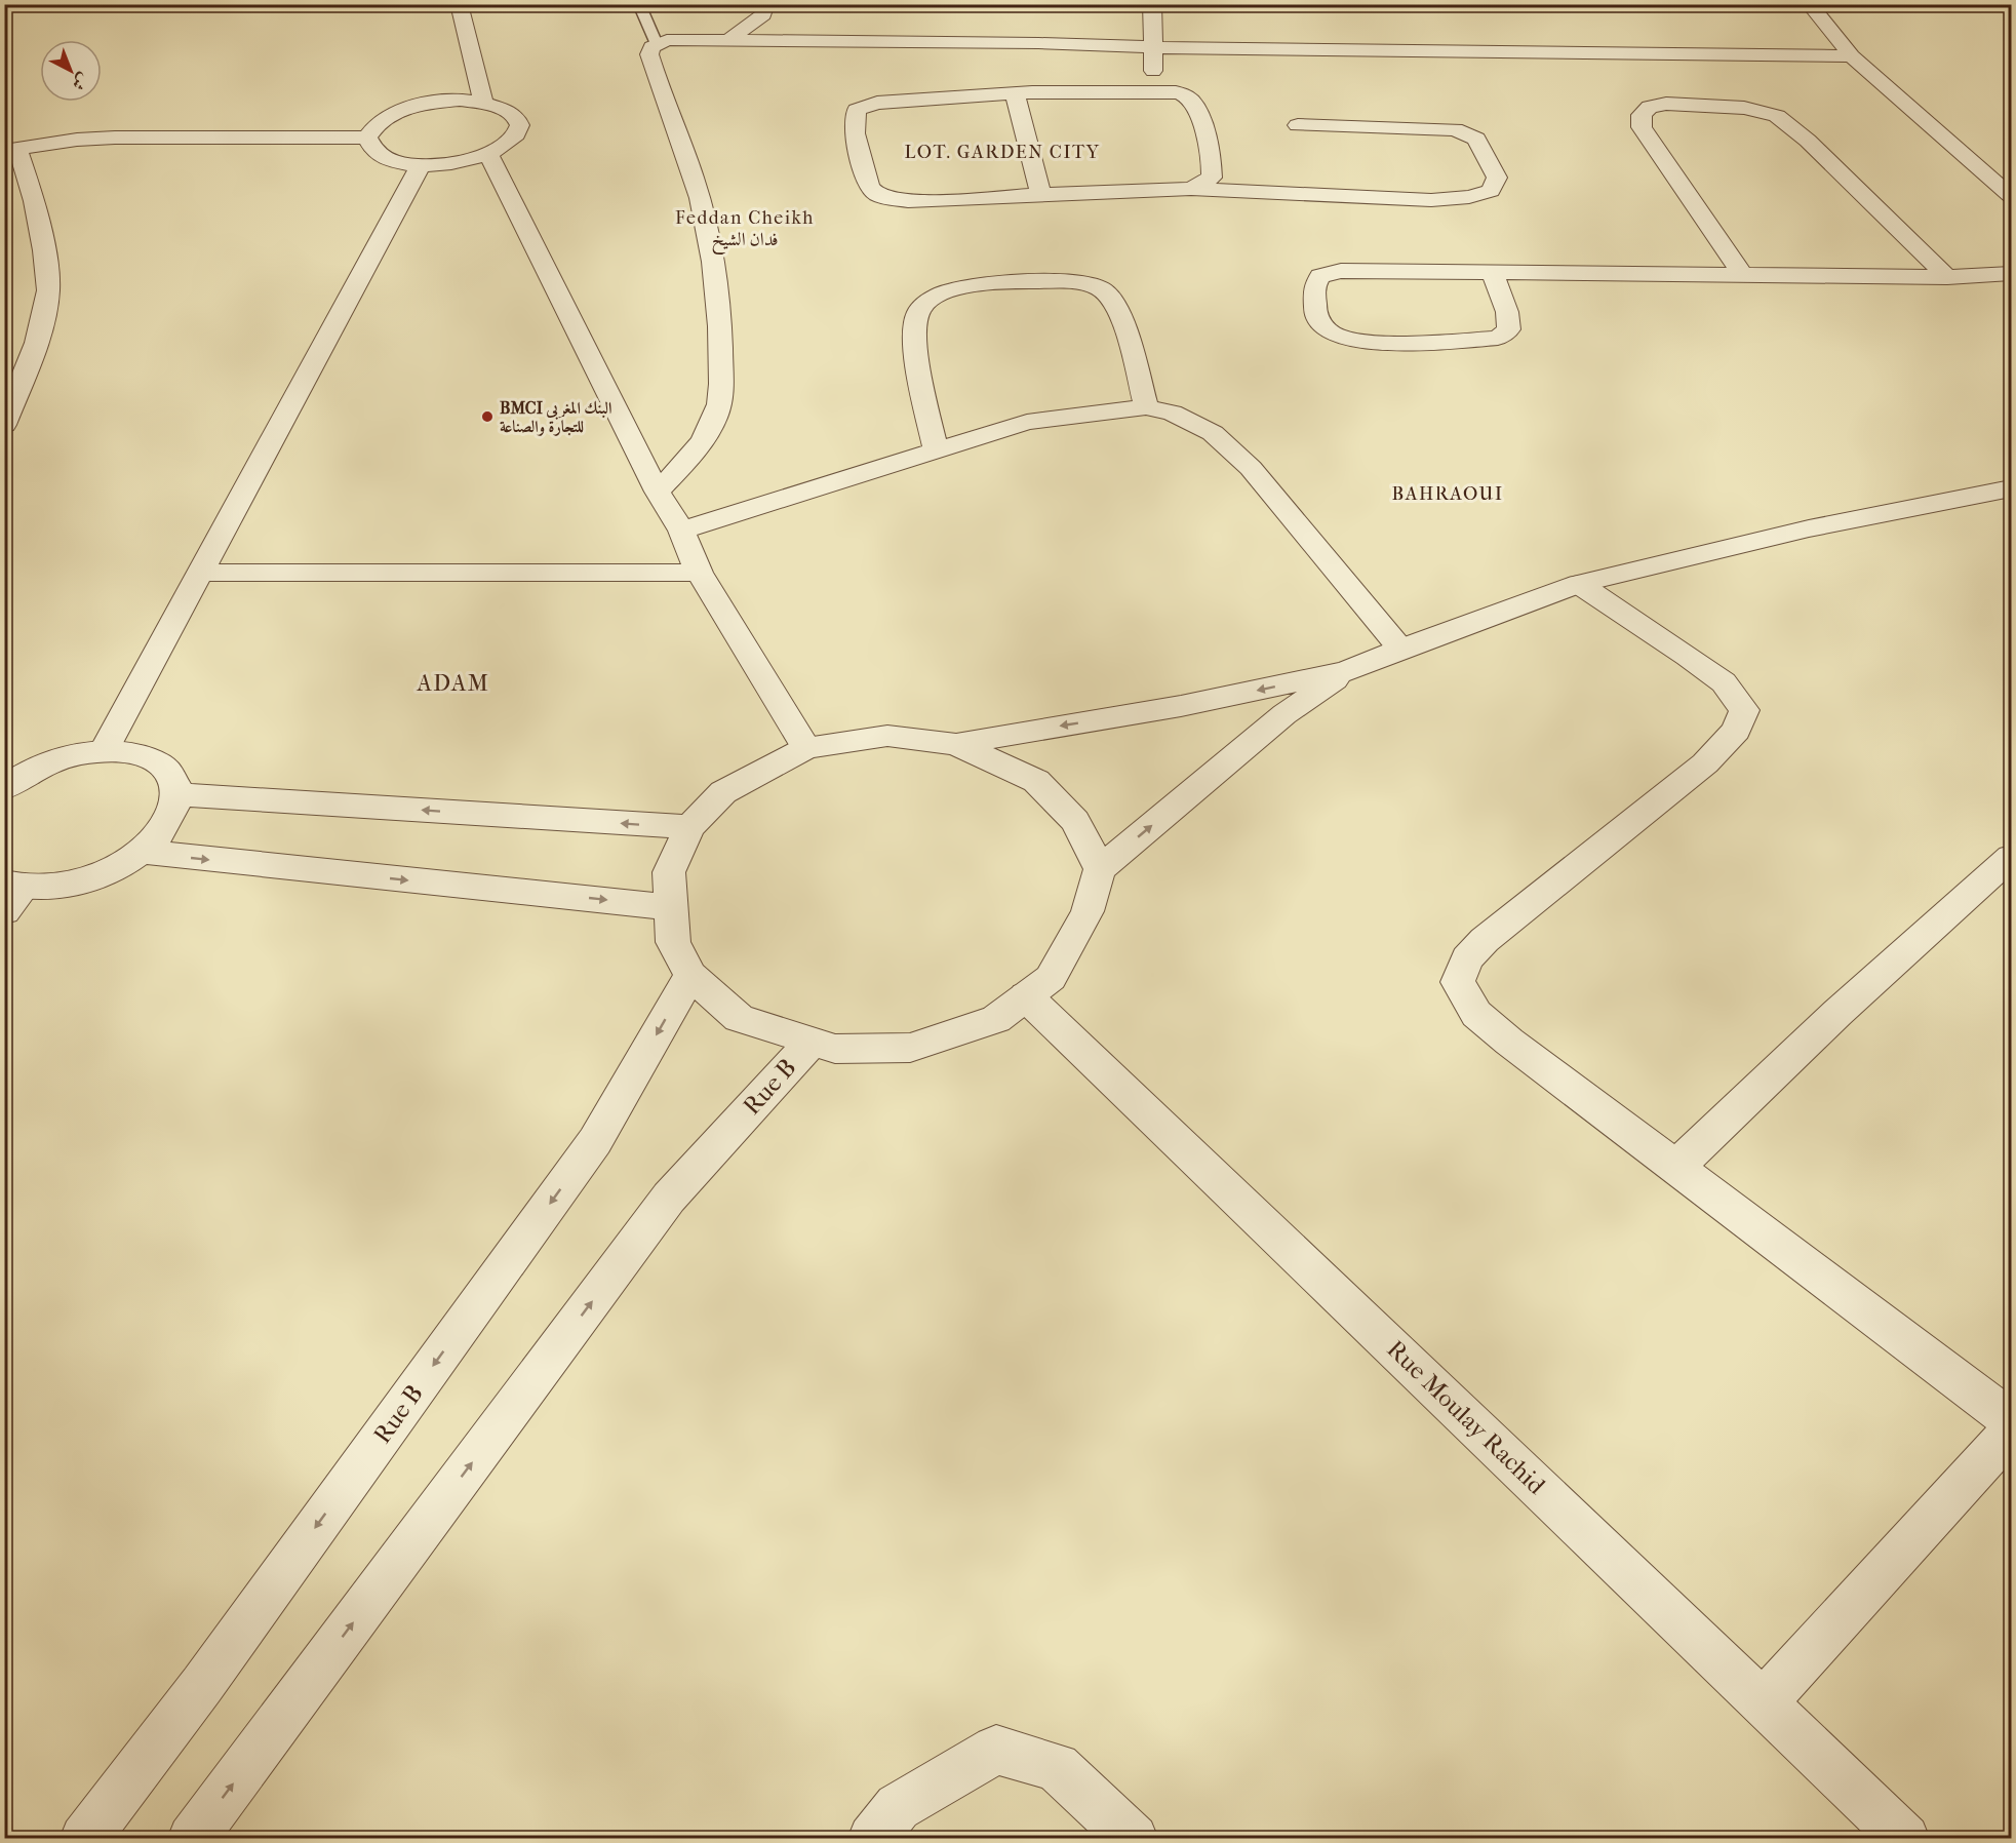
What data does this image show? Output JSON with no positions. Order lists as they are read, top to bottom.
{
  "streets": {
    "street": ["Rue B", "Rue Moulay Rachid"]
  },
  "districts": [
    "LOT. GARDEN CITY",
    "Feddan Cheikh فدان الشيخ",
    "BAHRAOUI",
    "ADAM"
  ],
  "places": ["BMCI البنك المغربي للتجارة والصناعة"],
  "north": "bottom right"
}
